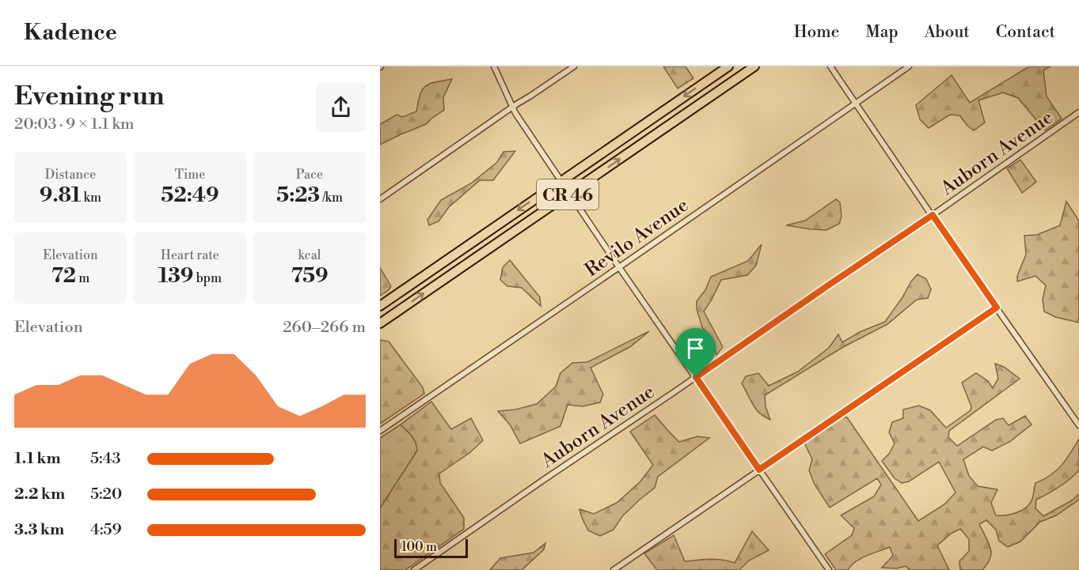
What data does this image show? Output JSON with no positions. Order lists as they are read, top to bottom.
{
  "streets": {
    "highway": ["CR 46"],
    "street": ["Auborn Avenue", "Revilo Avenue"]
  },
  "scale_bar": "100 m",
  "page": {
    "header": "Kadence",
    "nav": [
      "Home",
      "Map",
      "About",
      "Contact"
    ],
    "heading": ["Evening run", "20:03 · 9 × 1.1 km"],
    "stats": [
      ["Distance", "9.81 km"],
      ["Time", "52:49"],
      ["Pace", "5:23 /km"],
      ["Elevation", "72 m"],
      ["Heart rate", "139 bpm"],
      ["kcal", "759"]
    ],
    "chart": ["Elevation", "260–266 m"],
    "list": [
      {
        "name": "1.1 km",
        "note": "5:43"
      },
      {
        "name": "2.2 km",
        "note": "5:20"
      },
      {
        "name": "3.3 km",
        "note": "4:59"
      }
    ],
    "scale": "100 m"
  }
}
